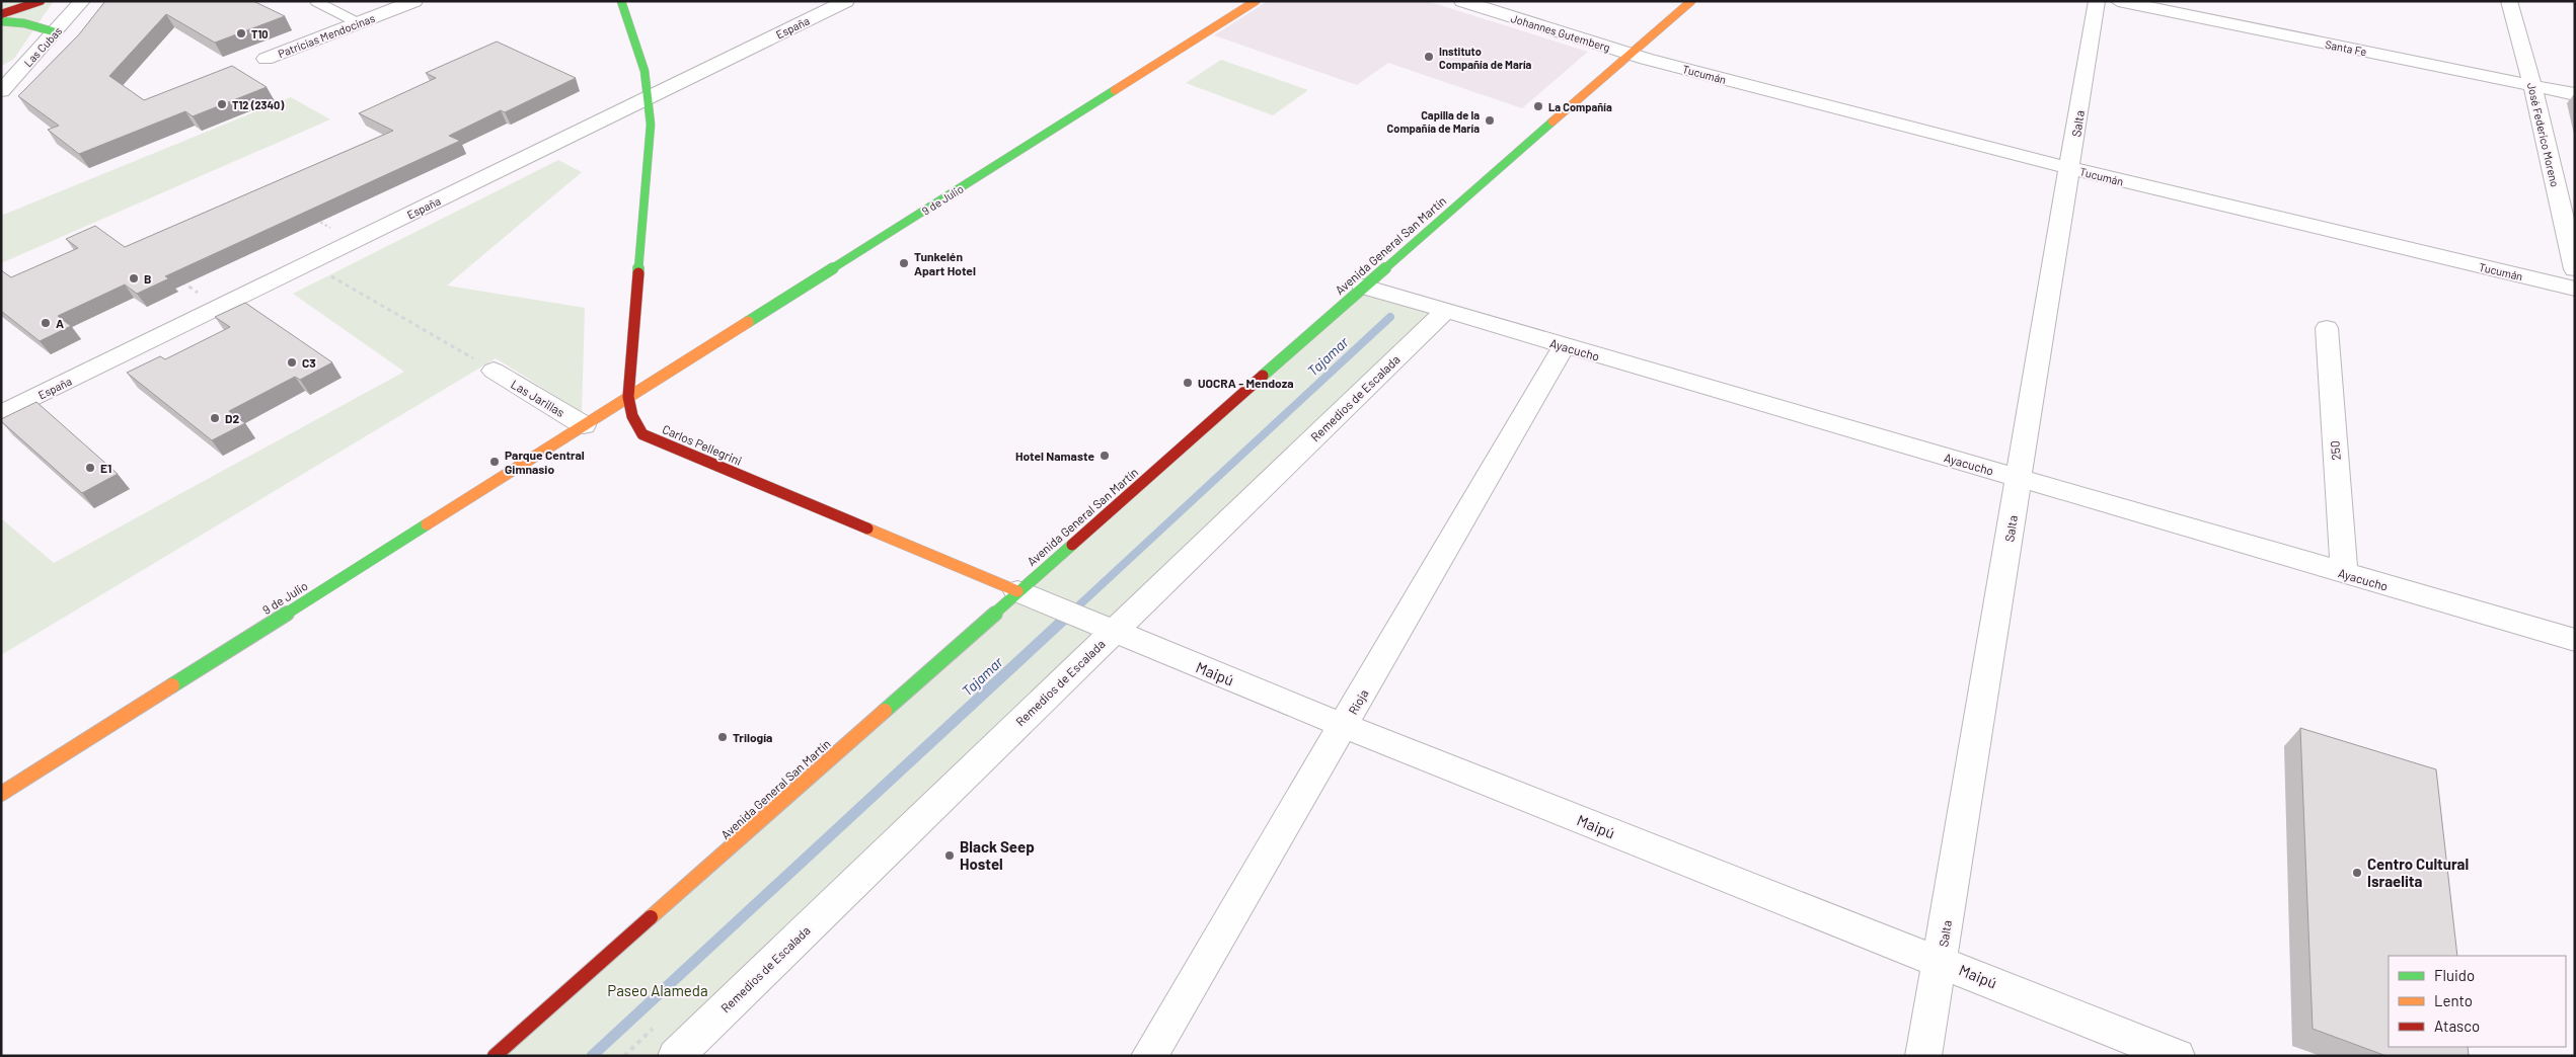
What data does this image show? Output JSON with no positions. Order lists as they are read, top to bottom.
{
  "streets": {
    "street": [
      "España",
      "Johannes Gutemberg",
      "Patricias Mendocinas",
      "Las Cubas",
      "Santa Fe",
      "Tucumán",
      "Salta",
      "José Federico Moreno",
      "9 de Julio",
      "Avenida General San Martín",
      "Ayacucho",
      "Las Jarillas",
      "Remedios de Escalada",
      "Carlos Pellegrini",
      "250",
      "Maipú",
      "Rioja"
    ]
  },
  "crossings": [
    ["España", "Carlos Pellegrini"],
    ["Johannes Gutemberg", "Tucumán"],
    ["Johannes Gutemberg", "Avenida General San Martín"],
    ["Santa Fe", "José Federico Moreno"],
    ["Tucumán", "Salta"],
    ["Tucumán", "Avenida General San Martín"],
    ["Salta", "Ayacucho"],
    ["Salta", "Maipú"],
    ["9 de Julio", "Las Jarillas"],
    ["9 de Julio", "Carlos Pellegrini"],
    ["Avenida General San Martín", "Ayacucho"],
    ["Avenida General San Martín", "Carlos Pellegrini"],
    ["Avenida General San Martín", "Maipú"],
    ["Ayacucho", "Remedios de Escalada"],
    ["Ayacucho", "250"],
    ["Ayacucho", "Rioja"],
    ["Remedios de Escalada", "Maipú"],
    ["Carlos Pellegrini", "Maipú"],
    ["Maipú", "Rioja"]
  ],
  "water": ["Tajamar"],
  "parks": ["Paseo Alameda"],
  "places": [
    "T10",
    "Instituto Compañía de María",
    "T12 (2340)",
    "La Compañía",
    "Capilla de la Compañía de María",
    "Tunkelén Apart Hotel",
    "B",
    "A",
    "C3",
    "UOCRA - Mendoza",
    "D2",
    "Hotel Namaste",
    "Parque Central Gimnasio",
    "E1",
    "Trilogía",
    "Black Seep Hostel",
    "Centro Cultural Israelita"
  ],
  "legend": ["Fluido", "Lento", "Atasco"]
}
